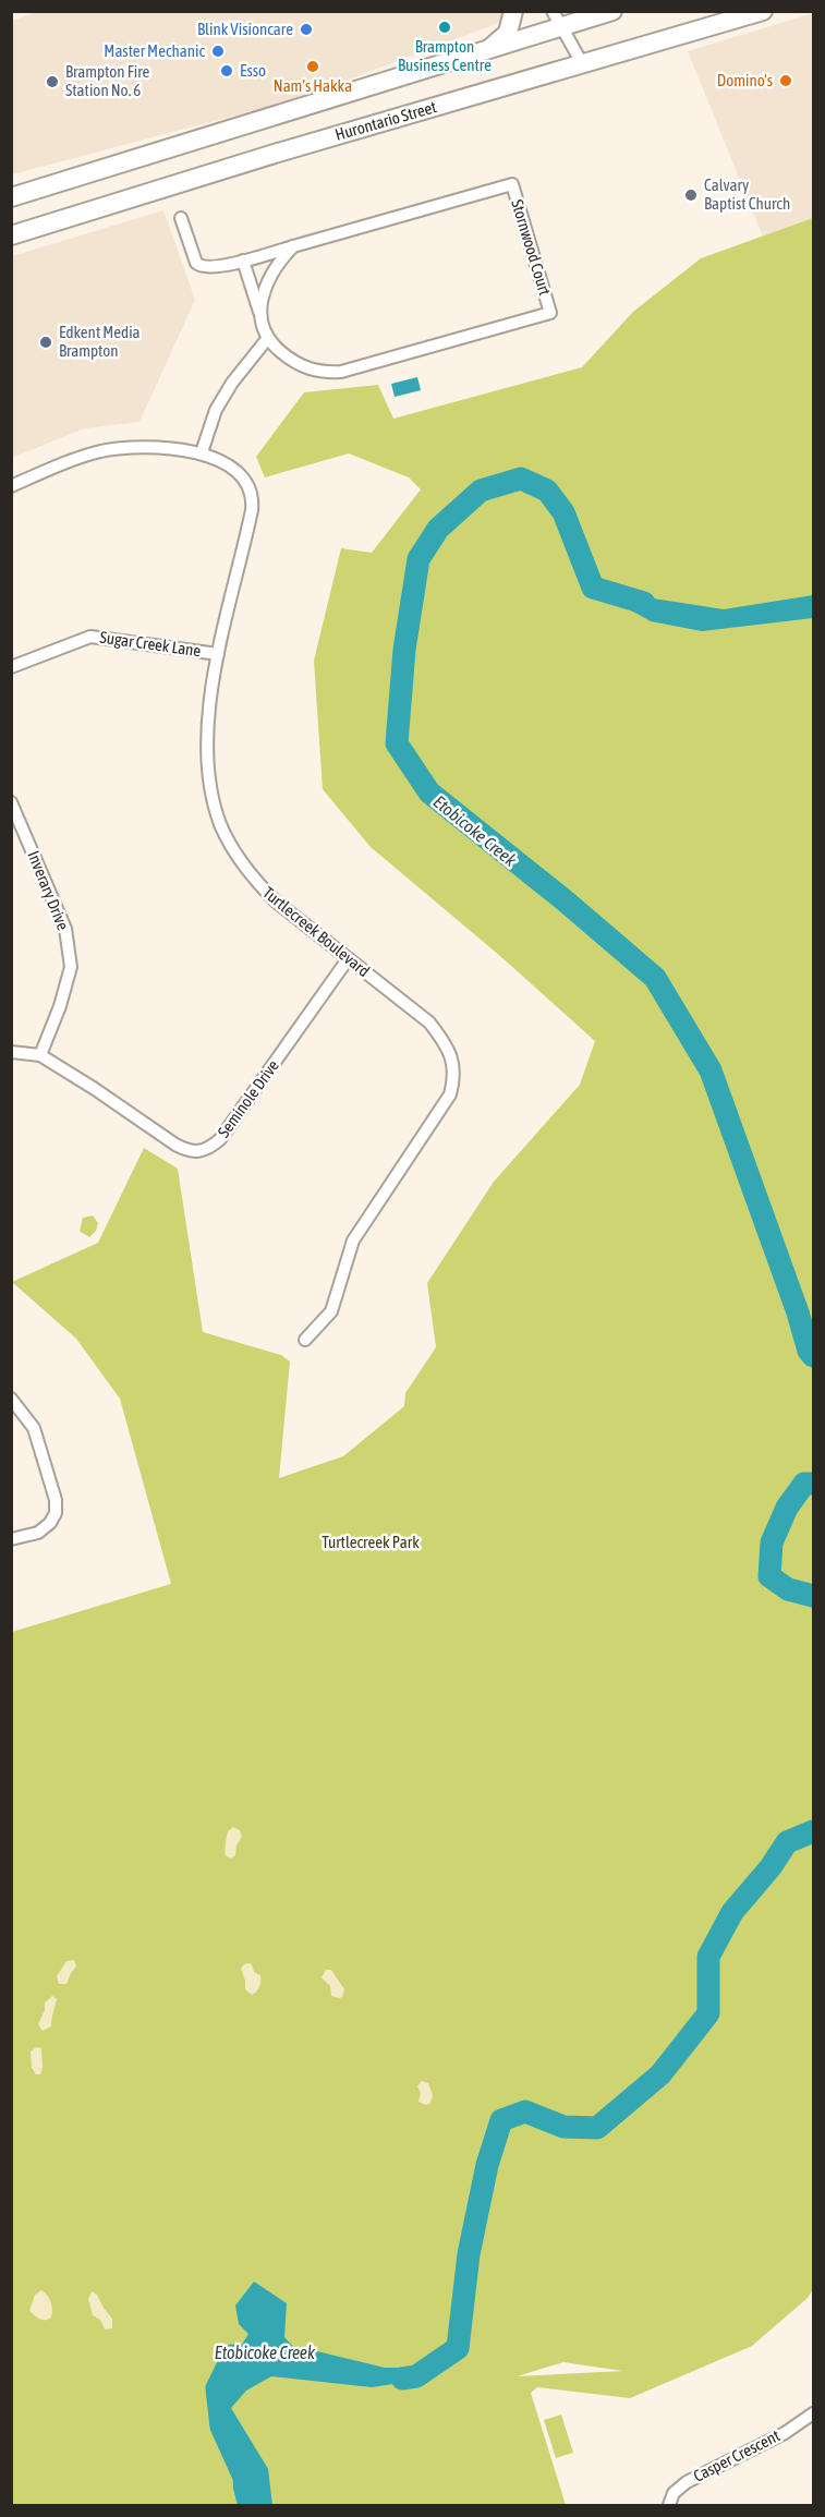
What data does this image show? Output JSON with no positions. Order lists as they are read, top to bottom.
{
  "streets": {
    "main road": ["Hurontario Street"],
    "street": [
      "Stornwood Court",
      "Sugar Creek Lane",
      "Inverary Drive",
      "Turtlecreek Boulevard",
      "Seminole Drive",
      "Casper Crescent"
    ]
  },
  "crossings": [
    ["Sugar Creek Lane", "Turtlecreek Boulevard"],
    ["Inverary Drive", "Seminole Drive"],
    ["Turtlecreek Boulevard", "Seminole Drive"]
  ],
  "water": ["Etobicoke Creek"],
  "parks": ["Turtlecreek Park"],
  "places": [
    "Brampton Business Centre",
    "Blink Visioncare",
    "Master Mechanic",
    "Nam’s Hakka",
    "Esso",
    "Domino's",
    "Brampton Fire Station No. 6",
    "Calvary Baptist Church",
    "Edkent Media Brampton"
  ]
}
